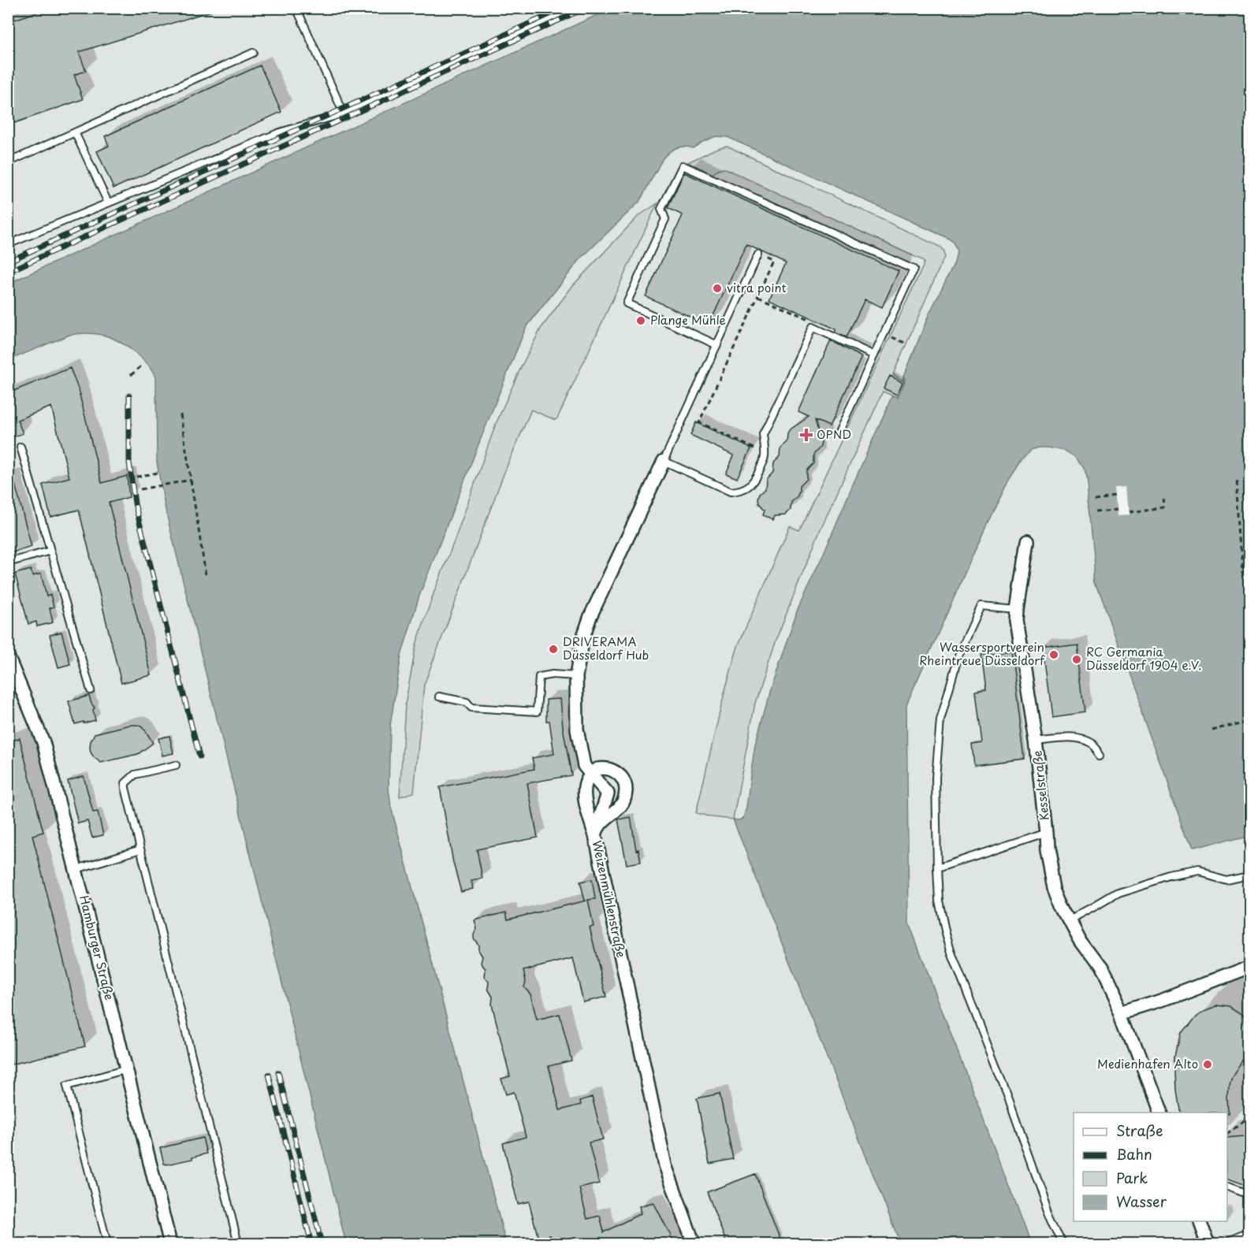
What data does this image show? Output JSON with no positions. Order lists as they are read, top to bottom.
{
  "streets": {
    "street": ["Kesselstraße", "Weizenmühlenstraße", "Hamburger Straße"]
  },
  "places": {
    "other": [
      "vitra point",
      "Plange Mühle",
      "DRIVERAMA Düsseldorf Hub",
      "Wassersportverein Rheintreue Düsseldorf",
      "RC Germania Düsseldorf 1904 e.V.",
      "Medienhafen Alto"
    ],
    "health": ["OPND"]
  },
  "legend": [
    "Straße",
    "Bahn",
    "Park",
    "Wasser"
  ]
}
